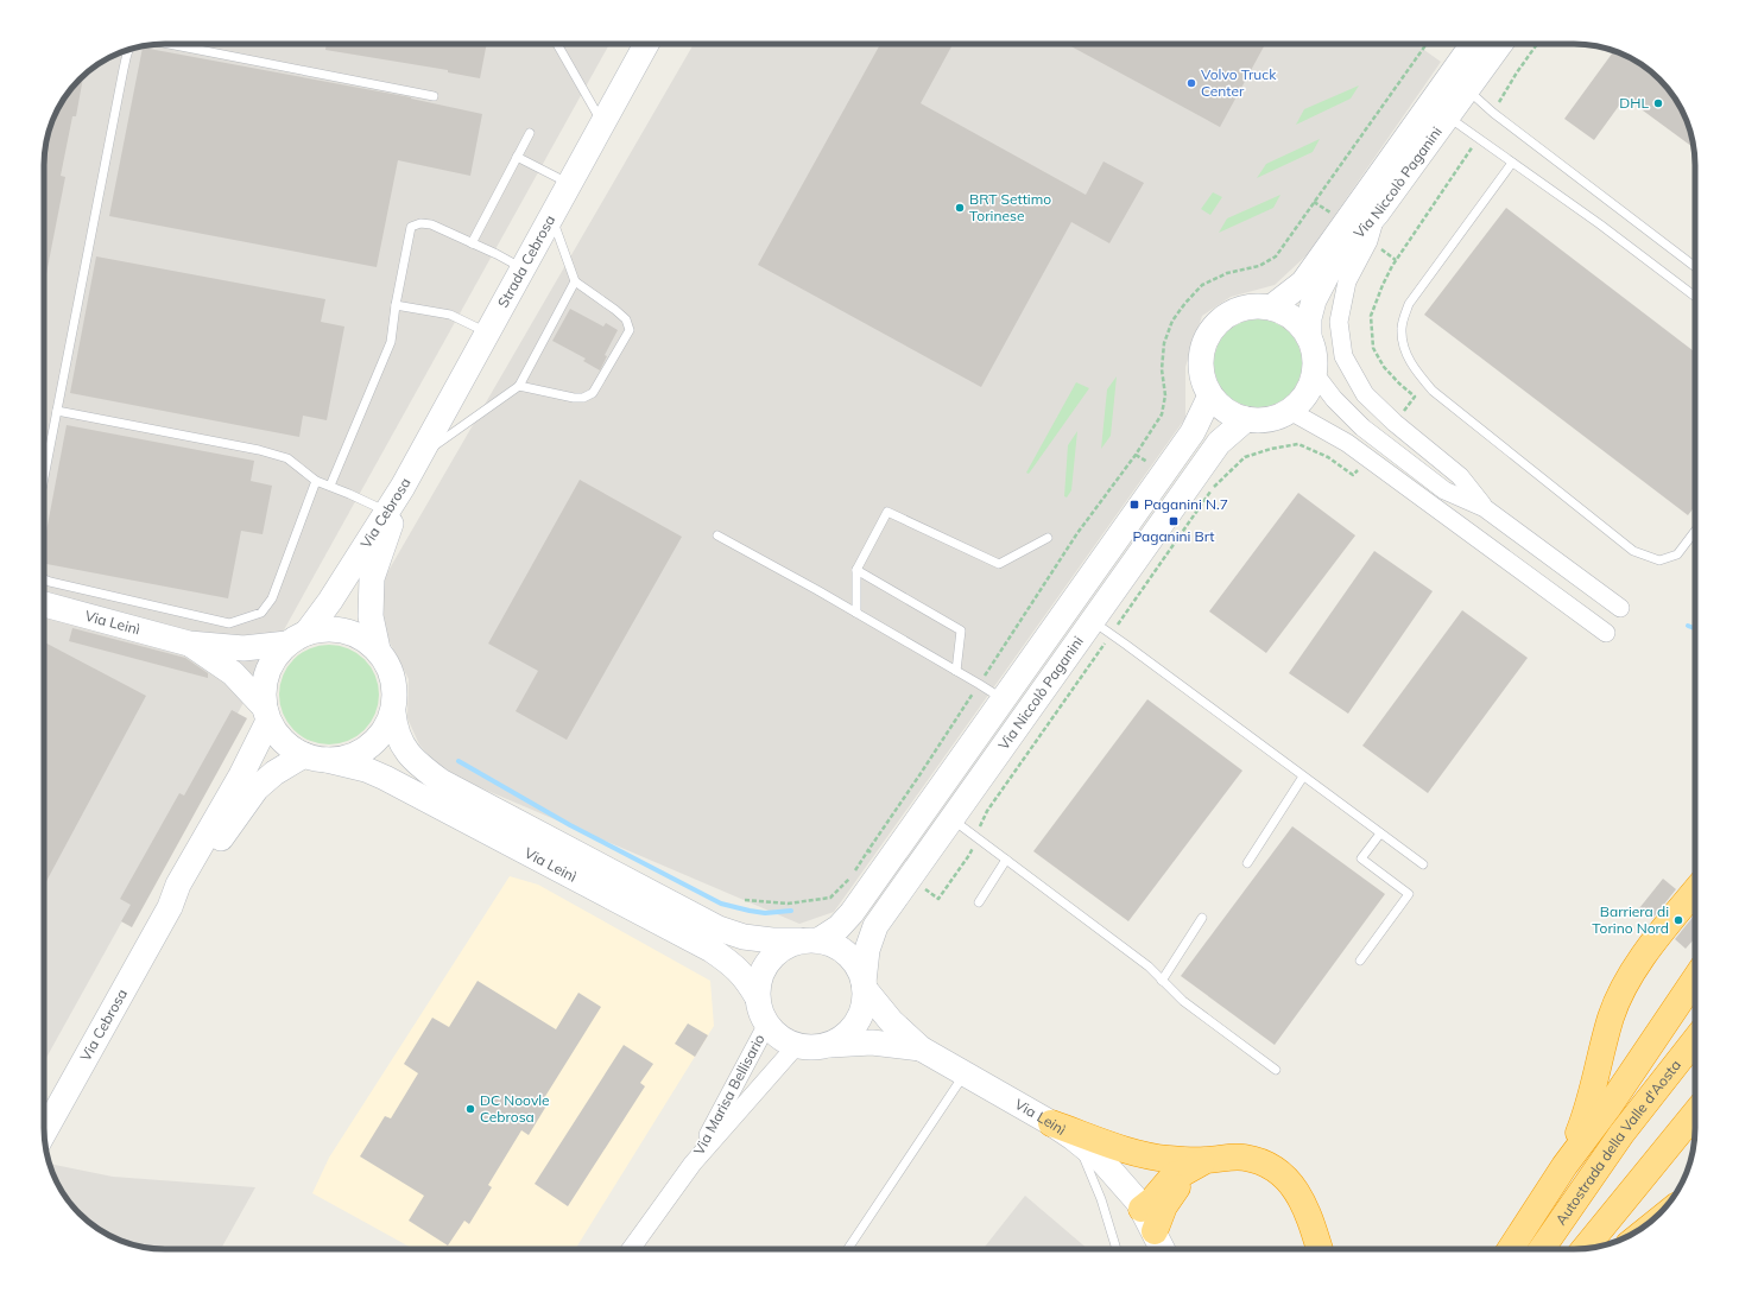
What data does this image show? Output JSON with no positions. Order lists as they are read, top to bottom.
{
  "streets": {
    "highway": ["Autostrada della Valle d'Aosta"],
    "street": [
      "Via Niccolò Paganini",
      "Strada Cebrosa",
      "Via Cebrosa",
      "Via Leinì",
      "Via Marisa Bellisario"
    ]
  },
  "crossings": [
    ["Via Niccolò Paganini", "Via Leinì"],
    ["Via Niccolò Paganini", "Via Marisa Bellisario"],
    ["Strada Cebrosa", "Via Cebrosa"],
    ["Via Cebrosa", "Via Leinì"],
    ["Via Leinì", "Via Marisa Bellisario"]
  ],
  "places": {
    "other": [
      "Volvo Truck Center",
      "DHL",
      "BRT Settimo Torinese",
      "Barriera di Torino Nord",
      "DC Noovle Cebrosa"
    ],
    "transit": ["Paganini N.7", "Paganini Brt"]
  }
}
